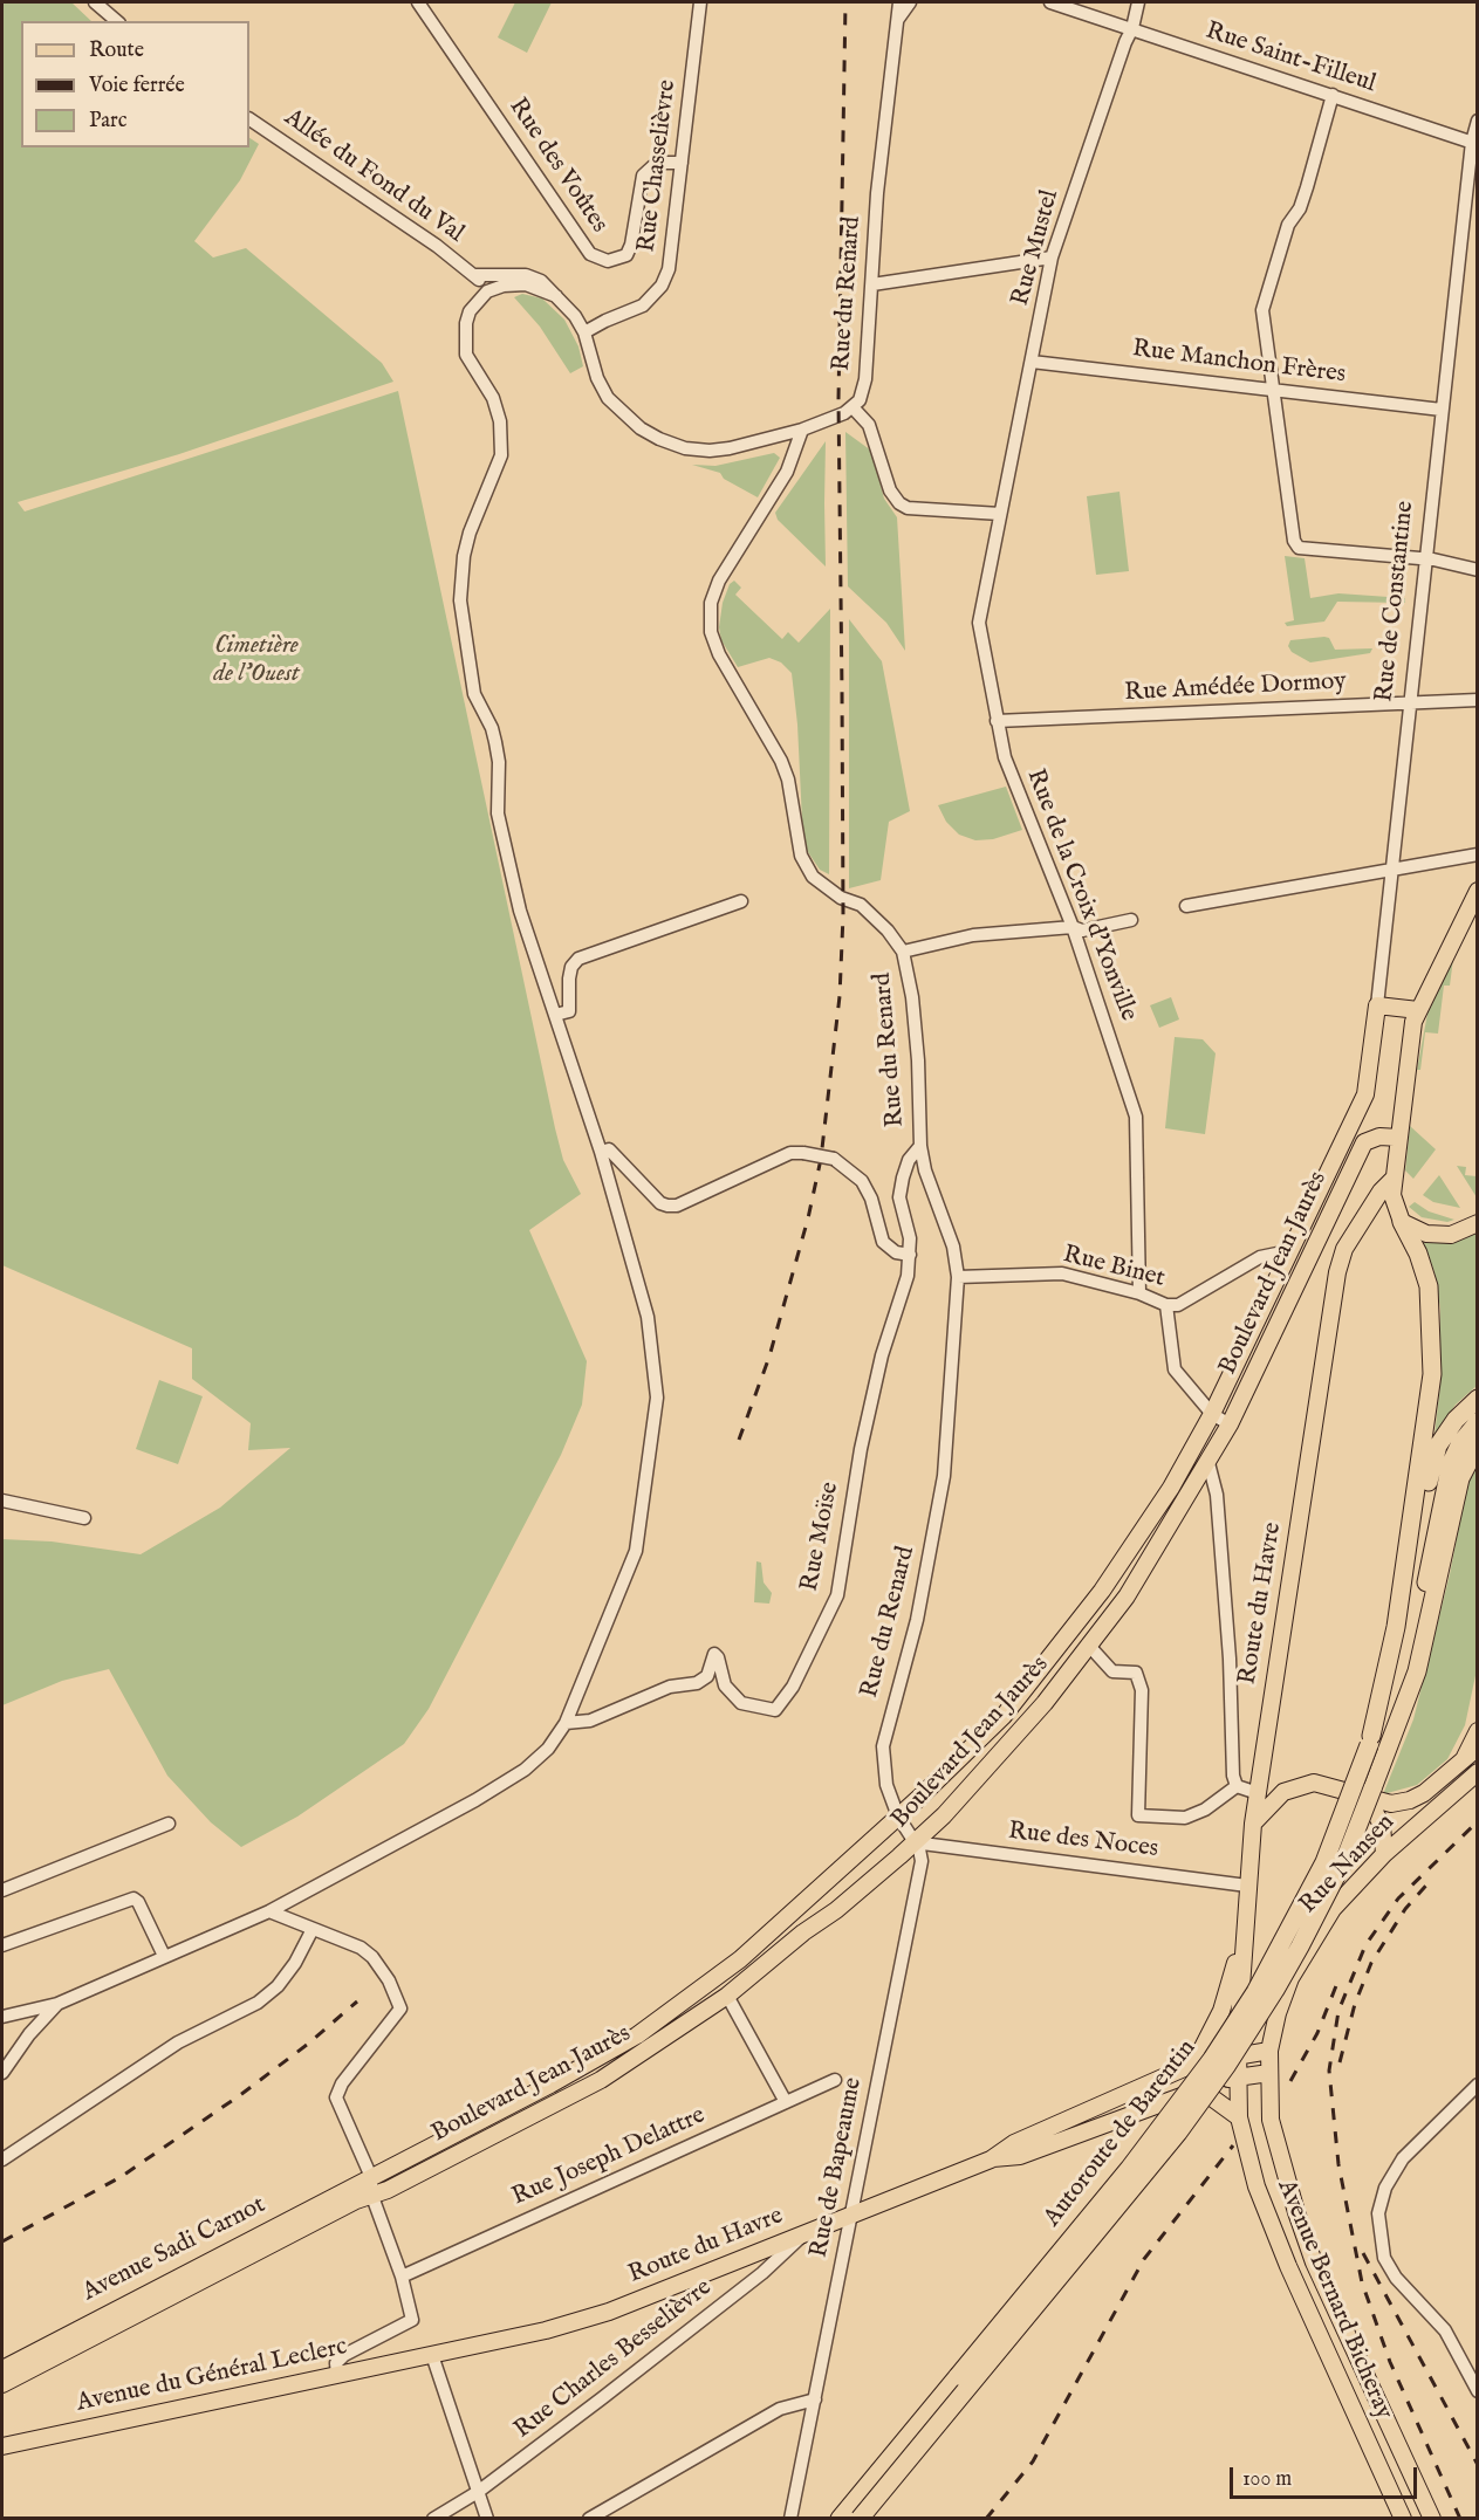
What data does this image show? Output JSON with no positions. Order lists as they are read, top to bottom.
{
  "streets": {
    "highway": ["Autoroute de Barentin"],
    "main road": [
      "Rue de Constantine",
      "Boulevard Jean Jaurès",
      "Route du Havre",
      "Rue Nansen",
      "Avenue Sadi Carnot",
      "Avenue Bernard Bicheray",
      "Avenue du Général Leclerc"
    ],
    "street": [
      "Rue Saint-Filleul",
      "Rue des Voûtes",
      "Rue Chasselièvre",
      "Allée du Fond du Val",
      "Rue Mustel",
      "Rue du Renard",
      "Rue Manchon Frères",
      "Rue Amédée Dormoy",
      "Rue de la Croix d'Yonville",
      "Rue Binet",
      "Rue Moïse",
      "Rue des Noces",
      "Rue Joseph Delattre",
      "Rue de Bapeaume",
      "Rue Charles Besselièvre"
    ]
  },
  "crossings": [
    ["Rue Saint-Filleul", "Rue Mustel"],
    ["Rue Saint-Filleul", "Rue de Constantine"],
    ["Rue des Voûtes", "Rue Chasselièvre"],
    ["Rue Chasselièvre", "Allée du Fond du Val"],
    ["Rue Mustel", "Rue Manchon Frères"],
    ["Rue Mustel", "Rue de la Croix d'Yonville"],
    ["Rue du Renard", "Rue Binet"],
    ["Rue du Renard", "Boulevard Jean Jaurès"],
    ["Rue du Renard", "Rue Moïse"],
    ["Rue du Renard", "Rue des Noces"],
    ["Rue du Renard", "Rue de Bapeaume"],
    ["Rue Manchon Frères", "Rue de Constantine"],
    ["Rue de Constantine", "Rue Amédée Dormoy"],
    ["Rue de Constantine", "Boulevard Jean Jaurès"],
    ["Rue Amédée Dormoy", "Rue de la Croix d'Yonville"],
    ["Rue de la Croix d'Yonville", "Rue Binet"],
    ["Rue Binet", "Boulevard Jean Jaurès"],
    ["Boulevard Jean Jaurès", "Rue des Noces"],
    ["Boulevard Jean Jaurès", "Rue de Bapeaume"],
    ["Boulevard Jean Jaurès", "Avenue Sadi Carnot"],
    ["Route du Havre", "Rue des Noces"],
    ["Route du Havre", "Rue Nansen"],
    ["Route du Havre", "Rue de Bapeaume"],
    ["Route du Havre", "Avenue Bernard Bicheray"],
    ["Route du Havre", "Rue Charles Besselièvre"],
    ["Route du Havre", "Avenue du Général Leclerc"],
    ["Rue des Noces", "Rue de Bapeaume"],
    ["Rue Nansen", "Autoroute de Barentin"],
    ["Rue Nansen", "Avenue Bernard Bicheray"]
  ],
  "parks": ["Cimetière de l'Ouest"],
  "legend": ["Route", "Voie ferrée", "Parc"],
  "scale_bar": "100 m"
}
